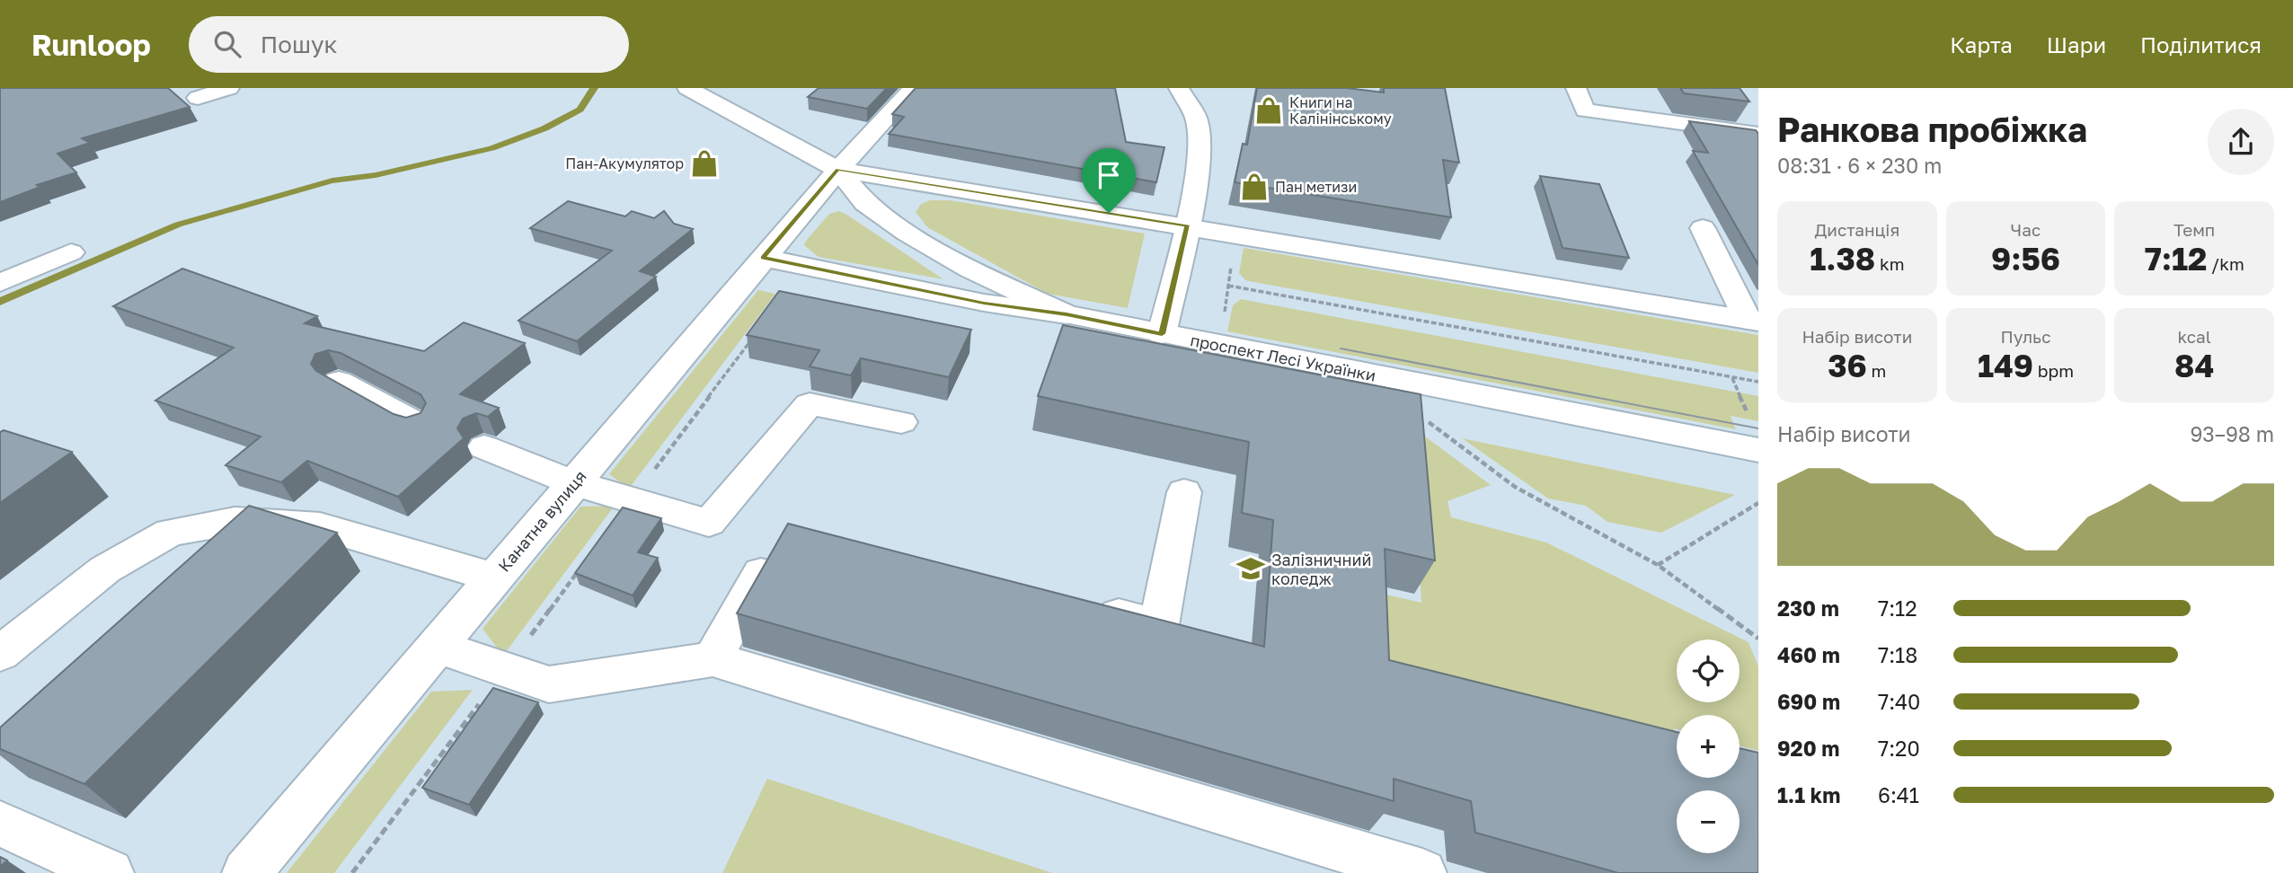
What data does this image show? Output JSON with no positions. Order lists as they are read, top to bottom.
{
  "streets": {
    "main road": ["проспект Лесі Українки", "Канатна вулиця"]
  },
  "crossings": [
    ["проспект Лесі Українки", "Канатна вулиця"]
  ],
  "places": {
    "shop": ["Книги на Калінінському", "Пан-Акумулятор", "Пан метизи"],
    "school or university": ["Залізничний коледж"]
  },
  "page": {
    "header": "Runloop",
    "search": "Пошук",
    "nav": ["Карта", "Шари", "Поділитися"],
    "heading": ["Ранкова пробіжка", "08:31 · 6 × 230 m"],
    "stats": [
      ["Дистанція", "1.38 km"],
      ["Час", "9:56"],
      ["Темп", "7:12 /km"],
      ["Набір висоти", "36 m"],
      ["Пульс", "149 bpm"],
      ["kcal", "84"]
    ],
    "chart": ["Набір висоти", "93–98 m"],
    "list": [
      {
        "name": "230 m",
        "note": "7:12"
      },
      {
        "name": "460 m",
        "note": "7:18"
      },
      {
        "name": "690 m",
        "note": "7:40"
      },
      {
        "name": "920 m",
        "note": "7:20"
      },
      {
        "name": "1.1 km",
        "note": "6:41"
      }
    ],
    "map_buttons": ["+", "−"]
  }
}
